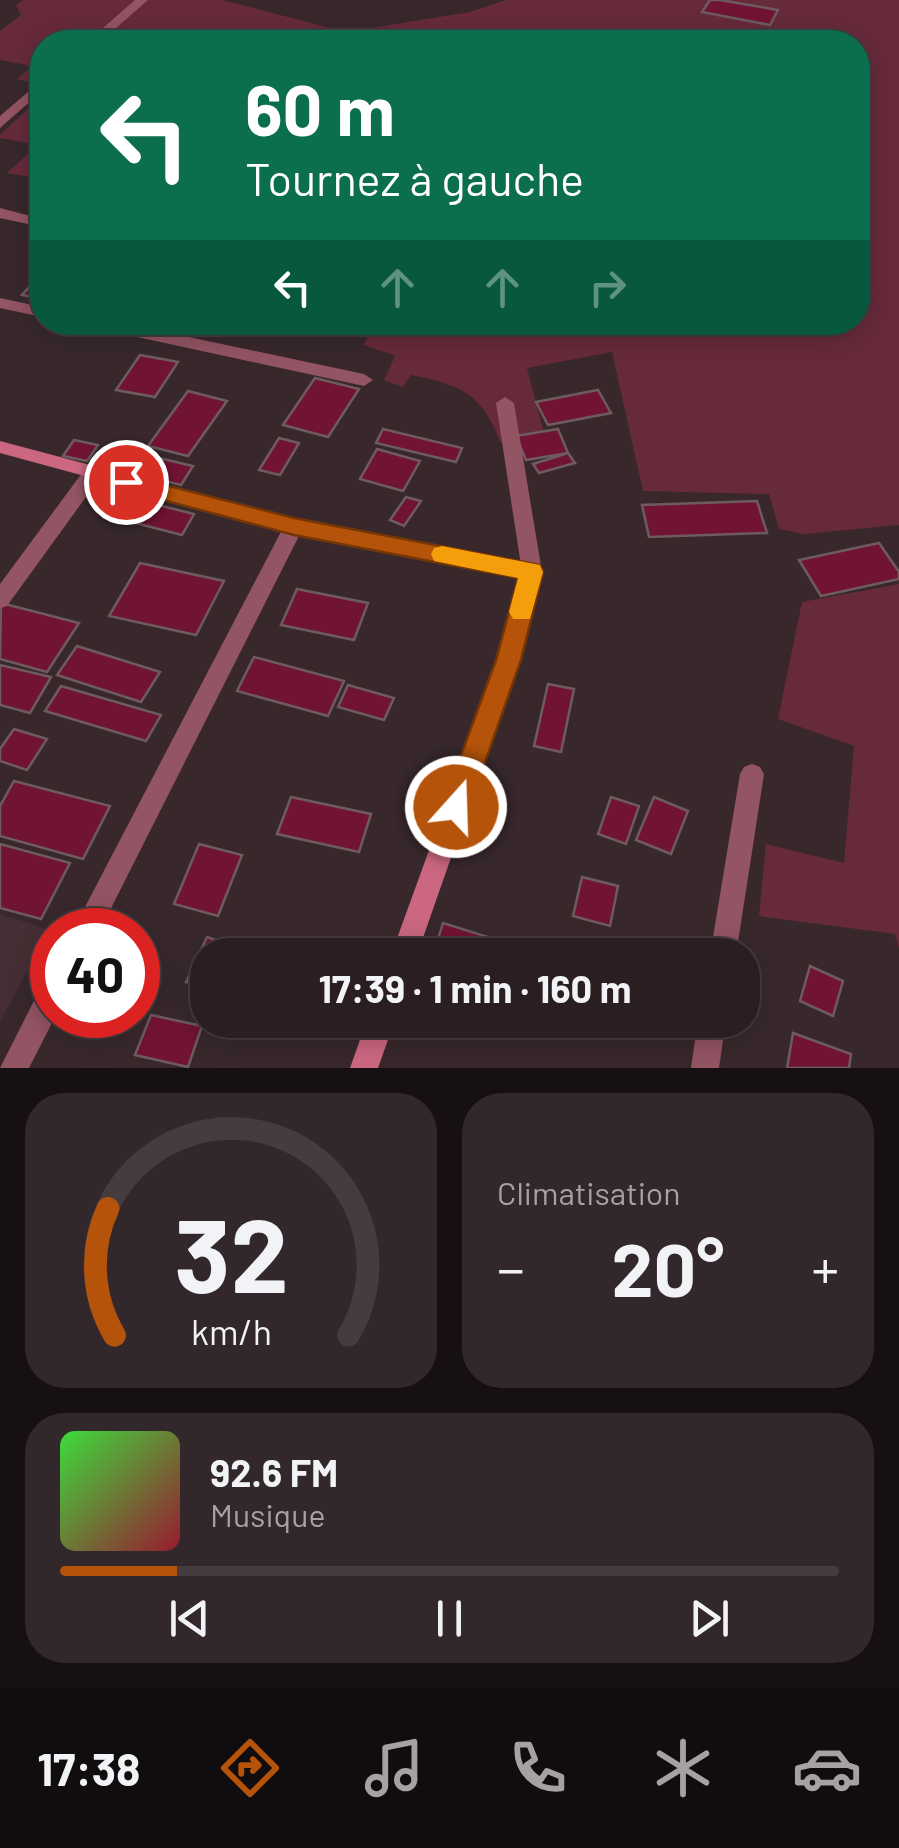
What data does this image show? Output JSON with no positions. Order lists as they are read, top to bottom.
{
  "page": {
    "turn": ["60 m", "Tournez à gauche"],
    "limit": "40",
    "trip": "17:39 · 1 min · 160 m",
    "tile": "Climatisation",
    "heat": ["−", "20°", "+"],
    "song": ["92.6 FM", "Musique"],
    "tabs": "17:38",
    "gauge": ["32", "km/h"]
  }
}
